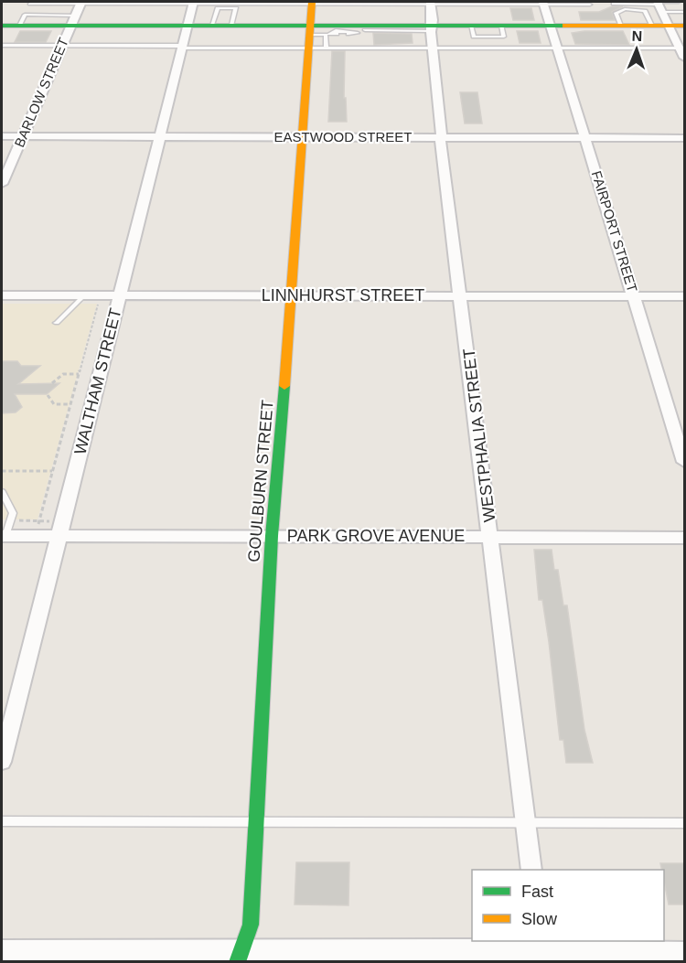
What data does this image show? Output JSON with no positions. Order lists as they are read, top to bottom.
{
  "streets": {
    "street": [
      "BARLOW STREET",
      "EASTWOOD STREET",
      "FAIRPORT STREET",
      "LINNHURST STREET",
      "WALTHAM STREET",
      "WESTPHALIA STREET",
      "GOULBURN STREET",
      "PARK GROVE AVENUE"
    ]
  },
  "crossings": [
    ["BARLOW STREET", "EASTWOOD STREET"],
    ["EASTWOOD STREET", "FAIRPORT STREET"],
    ["EASTWOOD STREET", "WALTHAM STREET"],
    ["EASTWOOD STREET", "WESTPHALIA STREET"],
    ["EASTWOOD STREET", "GOULBURN STREET"],
    ["FAIRPORT STREET", "LINNHURST STREET"],
    ["LINNHURST STREET", "WALTHAM STREET"],
    ["LINNHURST STREET", "WESTPHALIA STREET"],
    ["LINNHURST STREET", "GOULBURN STREET"],
    ["WALTHAM STREET", "PARK GROVE AVENUE"],
    ["WESTPHALIA STREET", "PARK GROVE AVENUE"],
    ["GOULBURN STREET", "PARK GROVE AVENUE"]
  ],
  "legend": ["Fast", "Slow"],
  "north": "top"
}
